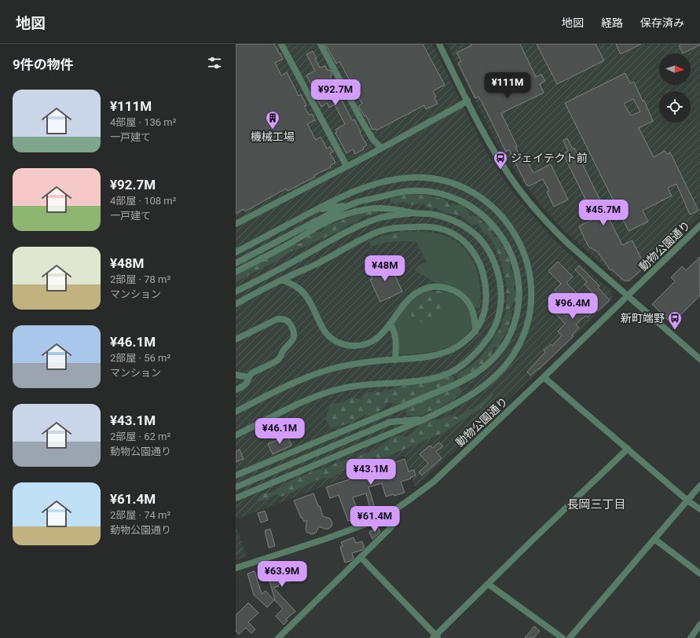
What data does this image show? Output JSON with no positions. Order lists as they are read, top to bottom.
{
  "streets": {
    "street": ["動物公園通り"]
  },
  "districts": ["長岡三丁目"],
  "places": {
    "building": ["機械工場"],
    "bus stop": ["ジェイテクト前", "新町端野"]
  },
  "north": "right",
  "page": {
    "header": "地図",
    "nav": ["地図", "経路", "保存済み"],
    "heading": "9件の物件",
    "price": [
      "¥111M",
      "¥92.7M",
      "¥45.7M",
      "¥48M",
      "¥96.4M",
      "¥46.1M",
      "¥43.1M",
      "¥61.4M",
      "¥63.9M"
    ],
    "list": [
      {
        "name": "¥111M",
        "note": "4部屋 · 136 m² · 一戸建て"
      },
      {
        "name": "¥92.7M",
        "note": "4部屋 · 108 m² · 一戸建て"
      },
      {
        "name": "¥48M",
        "note": "2部屋 · 78 m² · マンション"
      },
      {
        "name": "¥46.1M",
        "note": "2部屋 · 56 m² · マンション"
      },
      {
        "name": "¥43.1M",
        "note": "2部屋 · 62 m² · 動物公園通り"
      },
      {
        "name": "¥61.4M",
        "note": "2部屋 · 74 m² · 動物公園通り"
      }
    ]
  }
}
